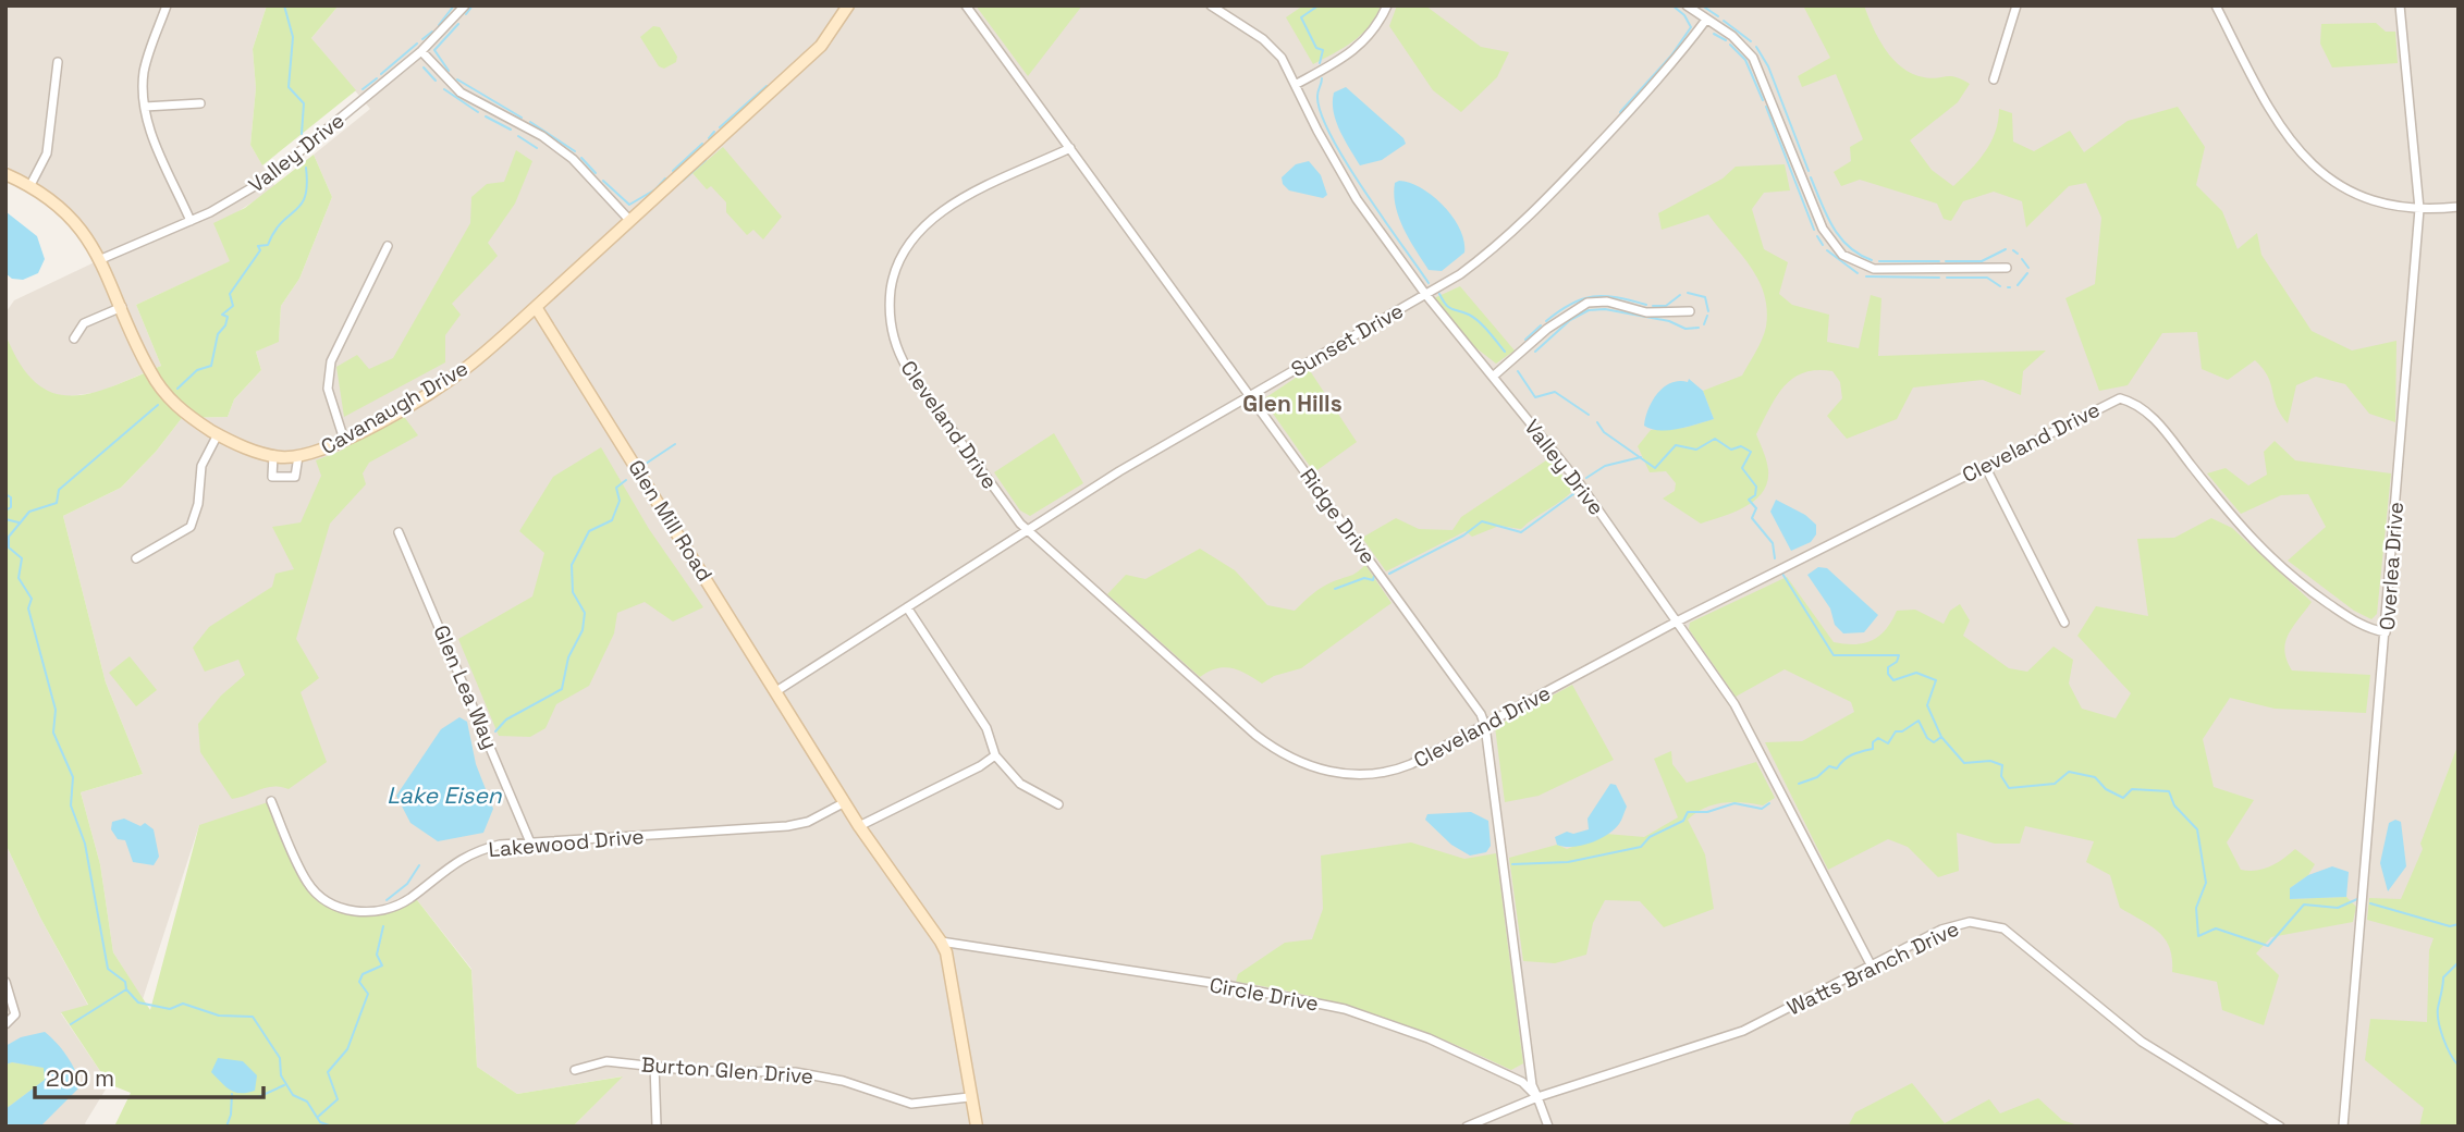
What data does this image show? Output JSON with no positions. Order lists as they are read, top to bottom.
{
  "streets": {
    "main road": ["Cavanaugh Drive", "Glen Mill Road"],
    "street": [
      "Valley Drive",
      "Sunset Drive",
      "Cleveland Drive",
      "Ridge Drive",
      "Overlea Drive",
      "Glen Lea Way",
      "Lakewood Drive",
      "Watts Branch Drive",
      "Circle Drive",
      "Burton Glen Drive"
    ]
  },
  "crossings": [
    ["Valley Drive", "Sunset Drive"],
    ["Valley Drive", "Cavanaugh Drive"],
    ["Valley Drive", "Cleveland Drive"],
    ["Valley Drive", "Watts Branch Drive"],
    ["Sunset Drive", "Cleveland Drive"],
    ["Sunset Drive", "Ridge Drive"],
    ["Sunset Drive", "Glen Mill Road"],
    ["Cavanaugh Drive", "Glen Mill Road"],
    ["Cleveland Drive", "Ridge Drive"],
    ["Cleveland Drive", "Overlea Drive"],
    ["Ridge Drive", "Watts Branch Drive"],
    ["Ridge Drive", "Circle Drive"],
    ["Glen Mill Road", "Lakewood Drive"],
    ["Glen Mill Road", "Circle Drive"],
    ["Glen Mill Road", "Burton Glen Drive"],
    ["Glen Lea Way", "Lakewood Drive"],
    ["Watts Branch Drive", "Circle Drive"]
  ],
  "districts": ["Glen Hills"],
  "water": ["Lake Eisen"],
  "scale_bar": "200 m"
}
